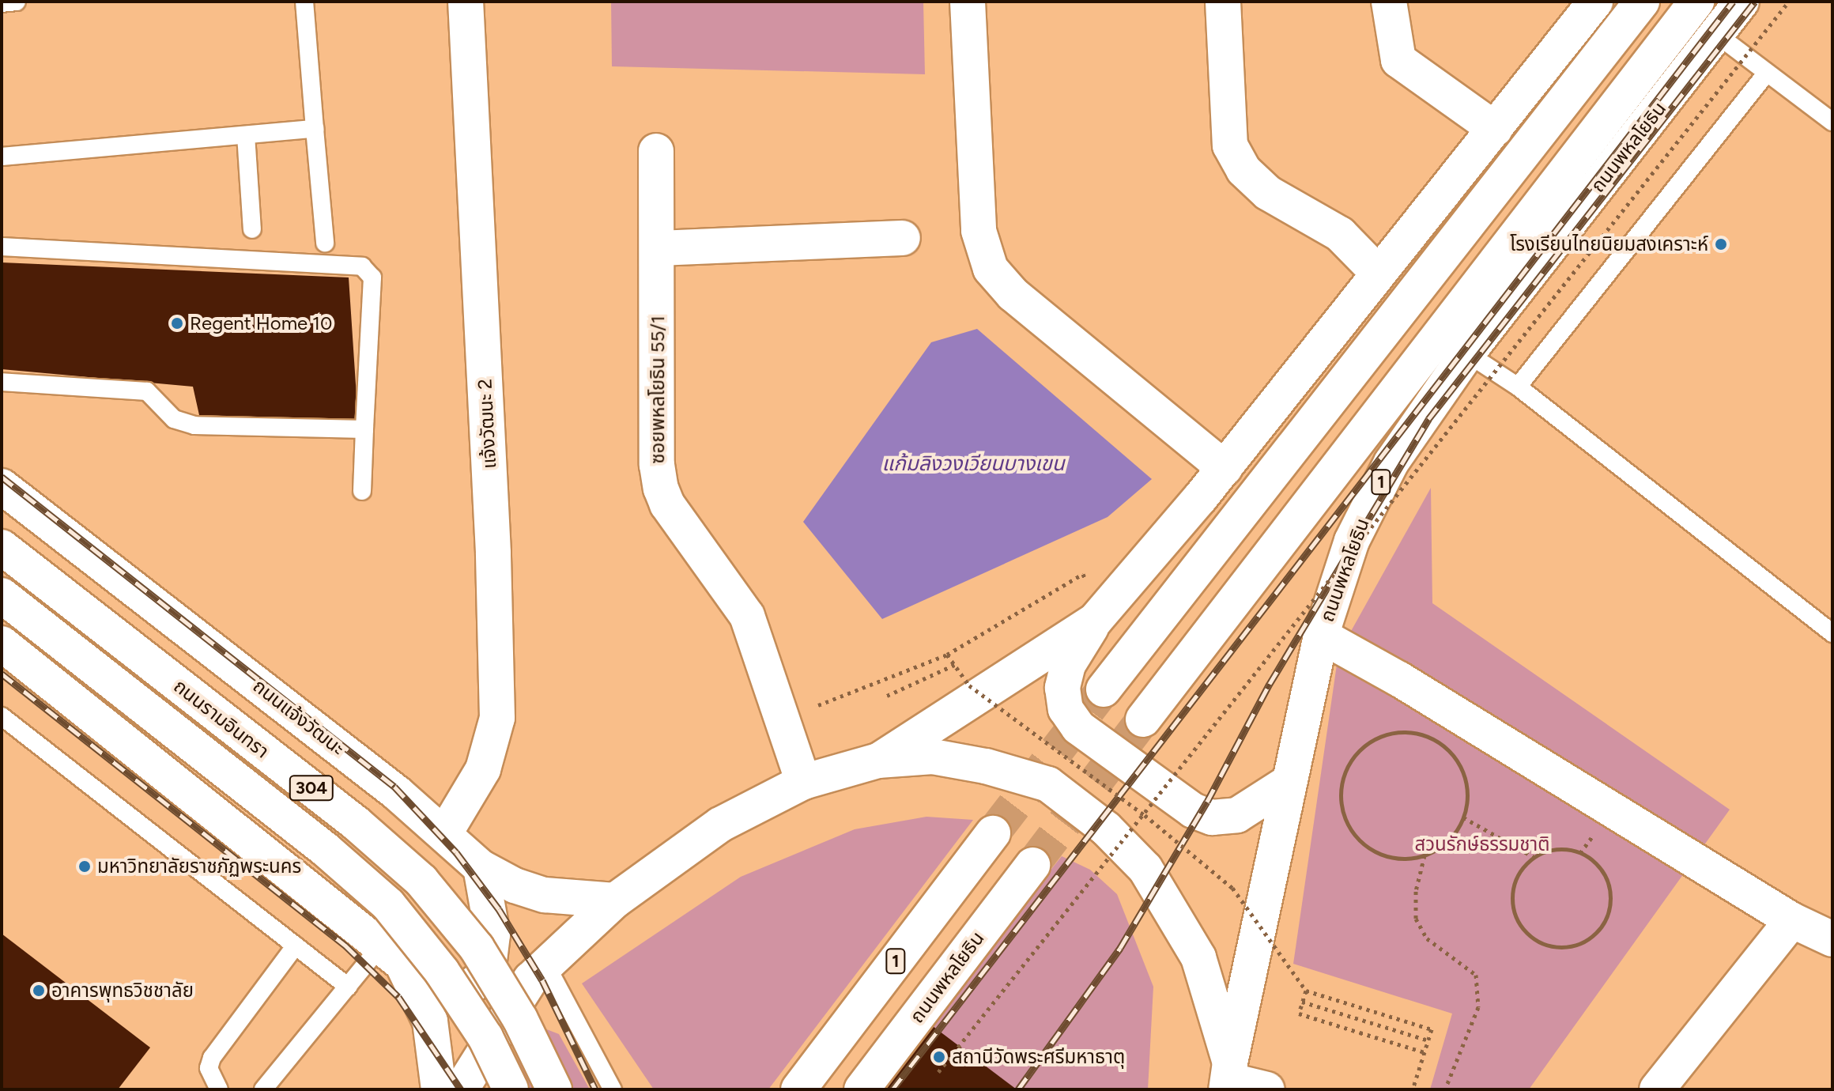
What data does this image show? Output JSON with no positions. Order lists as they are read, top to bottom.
{
  "streets": {
    "main road": [
      "ถนนพหลโยธิน",
      "ซอยพหลโยธิน 55/1",
      "แจ้งวัฒนะ 2",
      "1",
      "ถนนแจ้งวัฒนะ",
      "ถนนรามอินทรา",
      "304"
    ]
  },
  "crossings": [
    ["แจ้งวัฒนะ 2", "ถนนแจ้งวัฒนะ"]
  ],
  "water": ["แก้มลิงวงเวียนบางเขน"],
  "parks": ["สวนรักษ์ธรรมชาติ"],
  "places": [
    "โรงเรียนไทยนิยมสงเคราะห์",
    "Regent Home 10",
    "มหาวิทยาลัยราชภัฏพระนคร",
    "อาคารพุทธวิชชาลัย",
    "สถานีวัดพระศรีมหาธาตุ"
  ]
}
